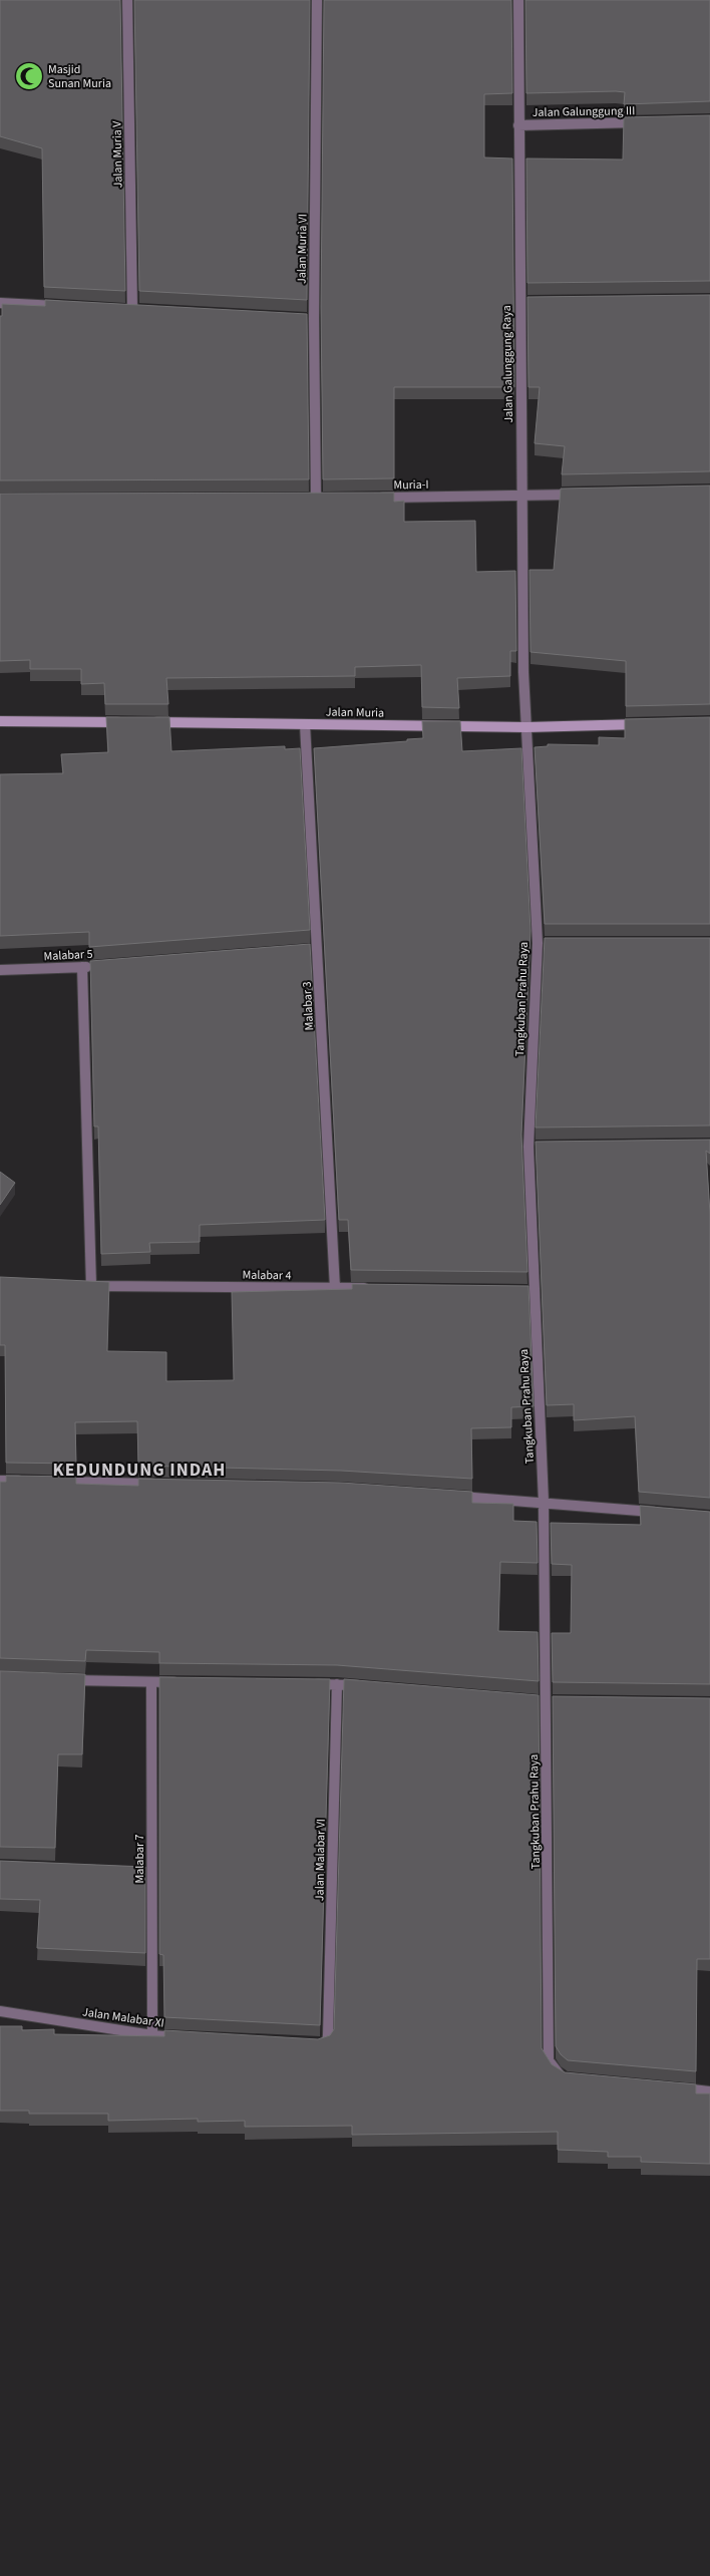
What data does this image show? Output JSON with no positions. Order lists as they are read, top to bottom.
{
  "streets": {
    "street": [
      "Jalan Galunggung III",
      "Jalan Muria V",
      "Jalan Muria VI",
      "Jalan Galunggung Raya",
      "Muria-I",
      "Jalan Muria",
      "Malabar 5",
      "Tangkuban Prahu Raya",
      "Malabar 3",
      "Malabar 4",
      "Malabar 7",
      "Jalan Malabar VI",
      "Jalan Malabar XI"
    ]
  },
  "crossings": [
    ["Jalan Galunggung III", "Jalan Galunggung Raya"],
    ["Jalan Galunggung Raya", "Muria-I"],
    ["Jalan Galunggung Raya", "Jalan Muria"],
    ["Jalan Galunggung Raya", "Tangkuban Prahu Raya"],
    ["Jalan Muria", "Tangkuban Prahu Raya"],
    ["Jalan Muria", "Malabar 3"],
    ["Malabar 5", "Malabar 4"],
    ["Malabar 3", "Malabar 4"],
    ["Malabar 7", "Jalan Malabar XI"]
  ],
  "districts": ["KEDUNDUNG INDAH"],
  "places": {
    "mosque": ["Masjid Sunan Muria"]
  }
}
